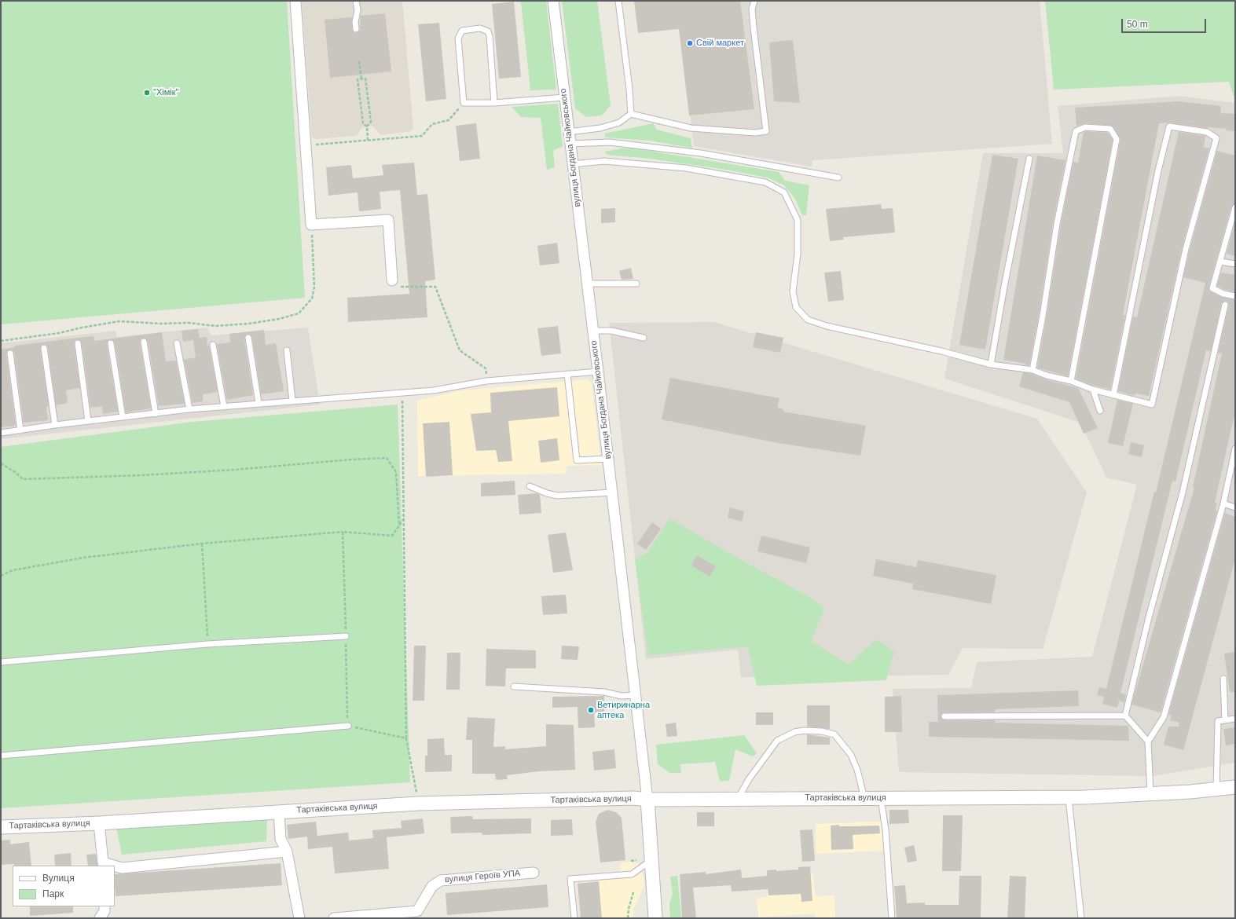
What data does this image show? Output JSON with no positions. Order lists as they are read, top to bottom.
{
  "streets": {
    "street": ["вулиця Богдана Чайковського", "Тартаківська вулиця", "вулиця Героїв УПА"]
  },
  "crossings": [
    ["вулиця Богдана Чайковського", "Тартаківська вулиця"]
  ],
  "places": ["Свiй маркет", "\"Хімік\"", "Ветиринарна аптека"],
  "legend": ["Вулиця", "Парк"],
  "scale_bar": "50 m"
}
